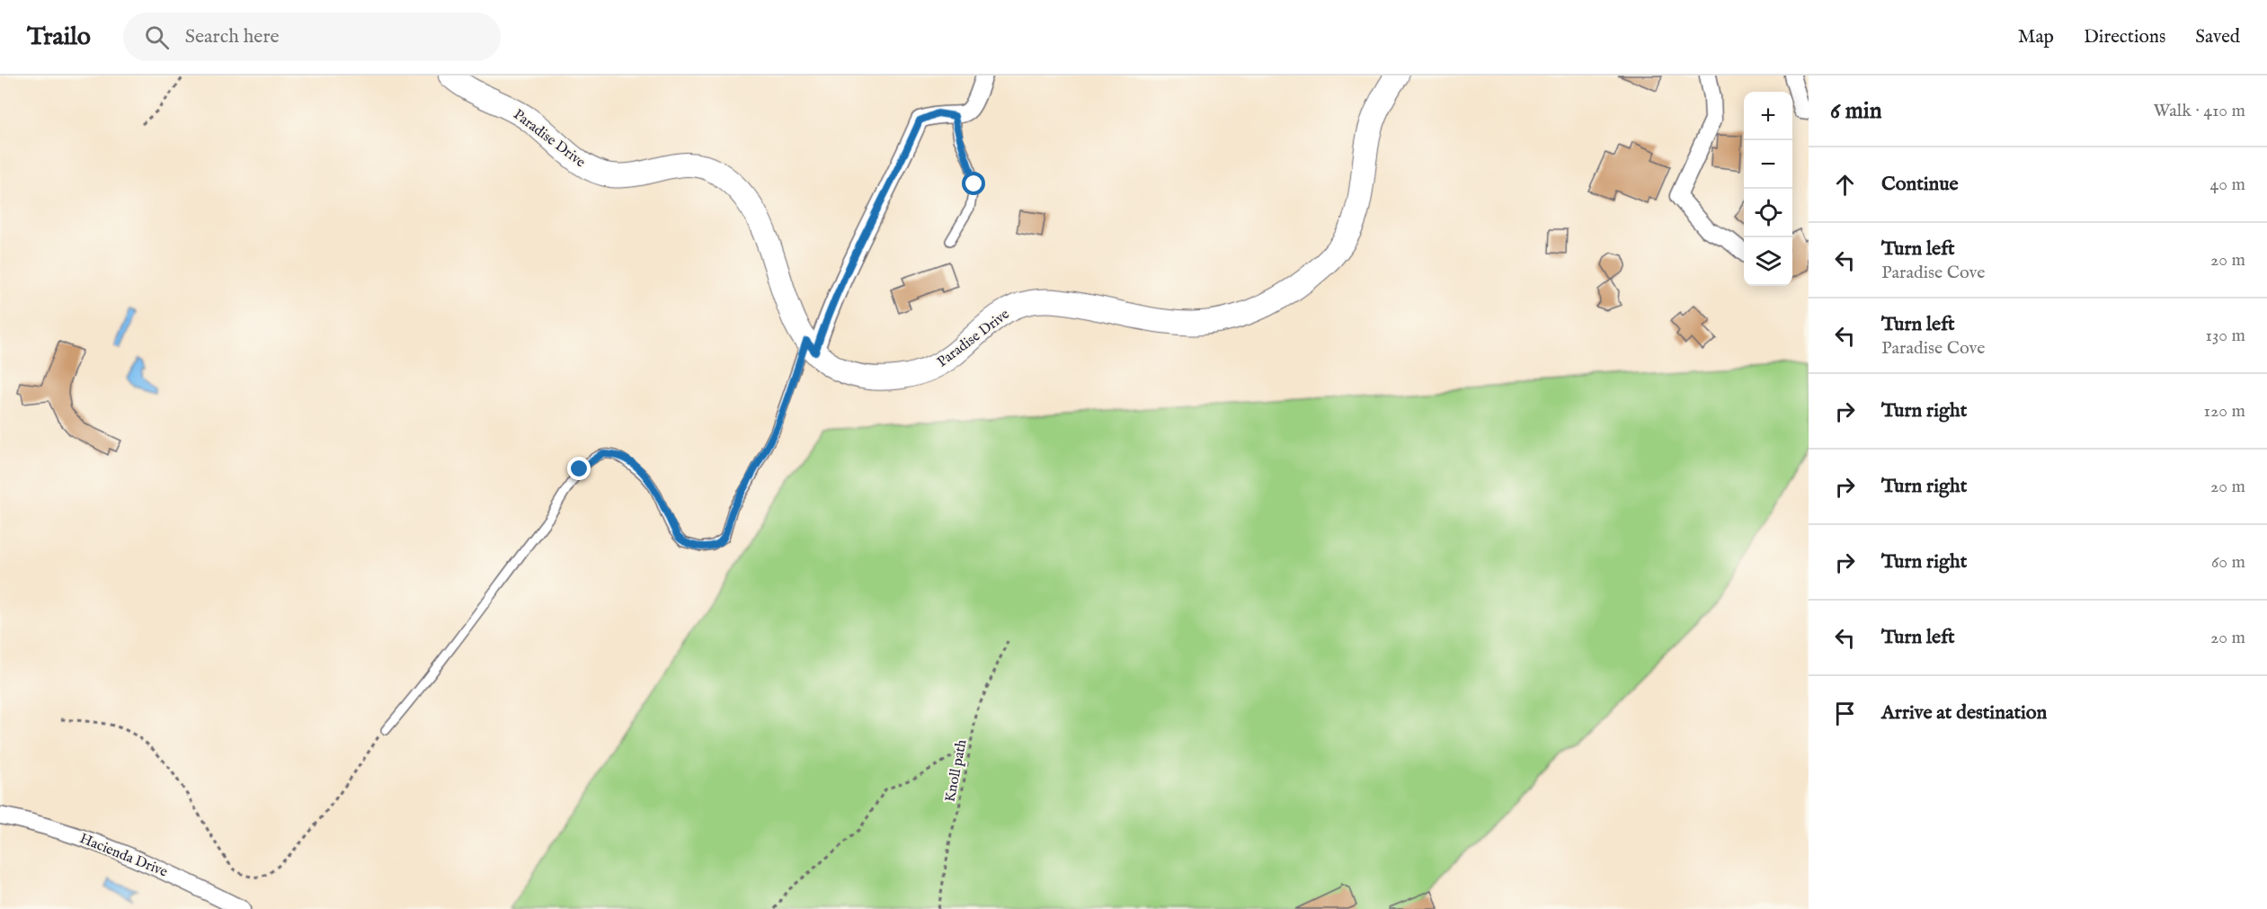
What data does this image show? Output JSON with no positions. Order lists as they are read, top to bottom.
{
  "streets": {
    "street": ["Paradise Drive", "Hacienda Drive"],
    "path": ["Knoll path"]
  },
  "page": {
    "header": "Trailo",
    "search": "Search here",
    "nav": ["Map", "Directions", "Saved"],
    "heading": ["6 min", "Walk · 410 m"],
    "map_buttons": ["+", "−"],
    "list": [
      ["Continue", "40 m"],
      ["Turn left", "Paradise Cove", "20 m"],
      ["Turn left", "Paradise Cove", "130 m"],
      ["Turn right", "120 m"],
      ["Turn right", "20 m"],
      ["Turn right", "60 m"],
      ["Turn left", "20 m"],
      "Arrive at destination"
    ]
  }
}
